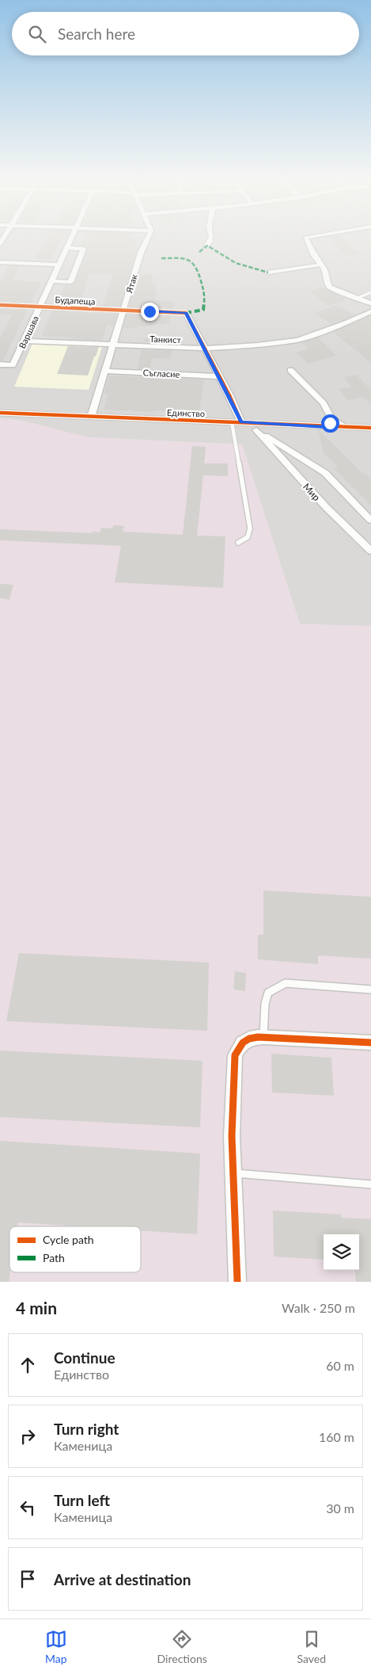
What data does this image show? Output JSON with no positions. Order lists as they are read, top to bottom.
{
  "streets": {
    "street": [
      "Ятак",
      "Будапеща",
      "Варшава",
      "Танкист",
      "Съгласие",
      "Единство",
      "Мир"
    ]
  },
  "crossings": [
    ["Ятак", "Будапеща"],
    ["Ятак", "Танкист"],
    ["Ятак", "Съгласие"],
    ["Ятак", "Единство"],
    ["Будапеща", "Варшава"],
    ["Будапеща", "Танкист"],
    ["Варшава", "Танкист"],
    ["Единство", "Мир"]
  ],
  "legend": ["Cycle path", "Path"],
  "page": {
    "search": "Search here",
    "heading": ["4 min", "Walk · 250 m"],
    "list": [
      ["Continue", "Единство", "60 m"],
      ["Turn right", "Каменица", "160 m"],
      ["Turn left", "Каменица", "30 m"],
      "Arrive at destination"
    ],
    "nav": ["Map", "Directions", "Saved"]
  }
}
